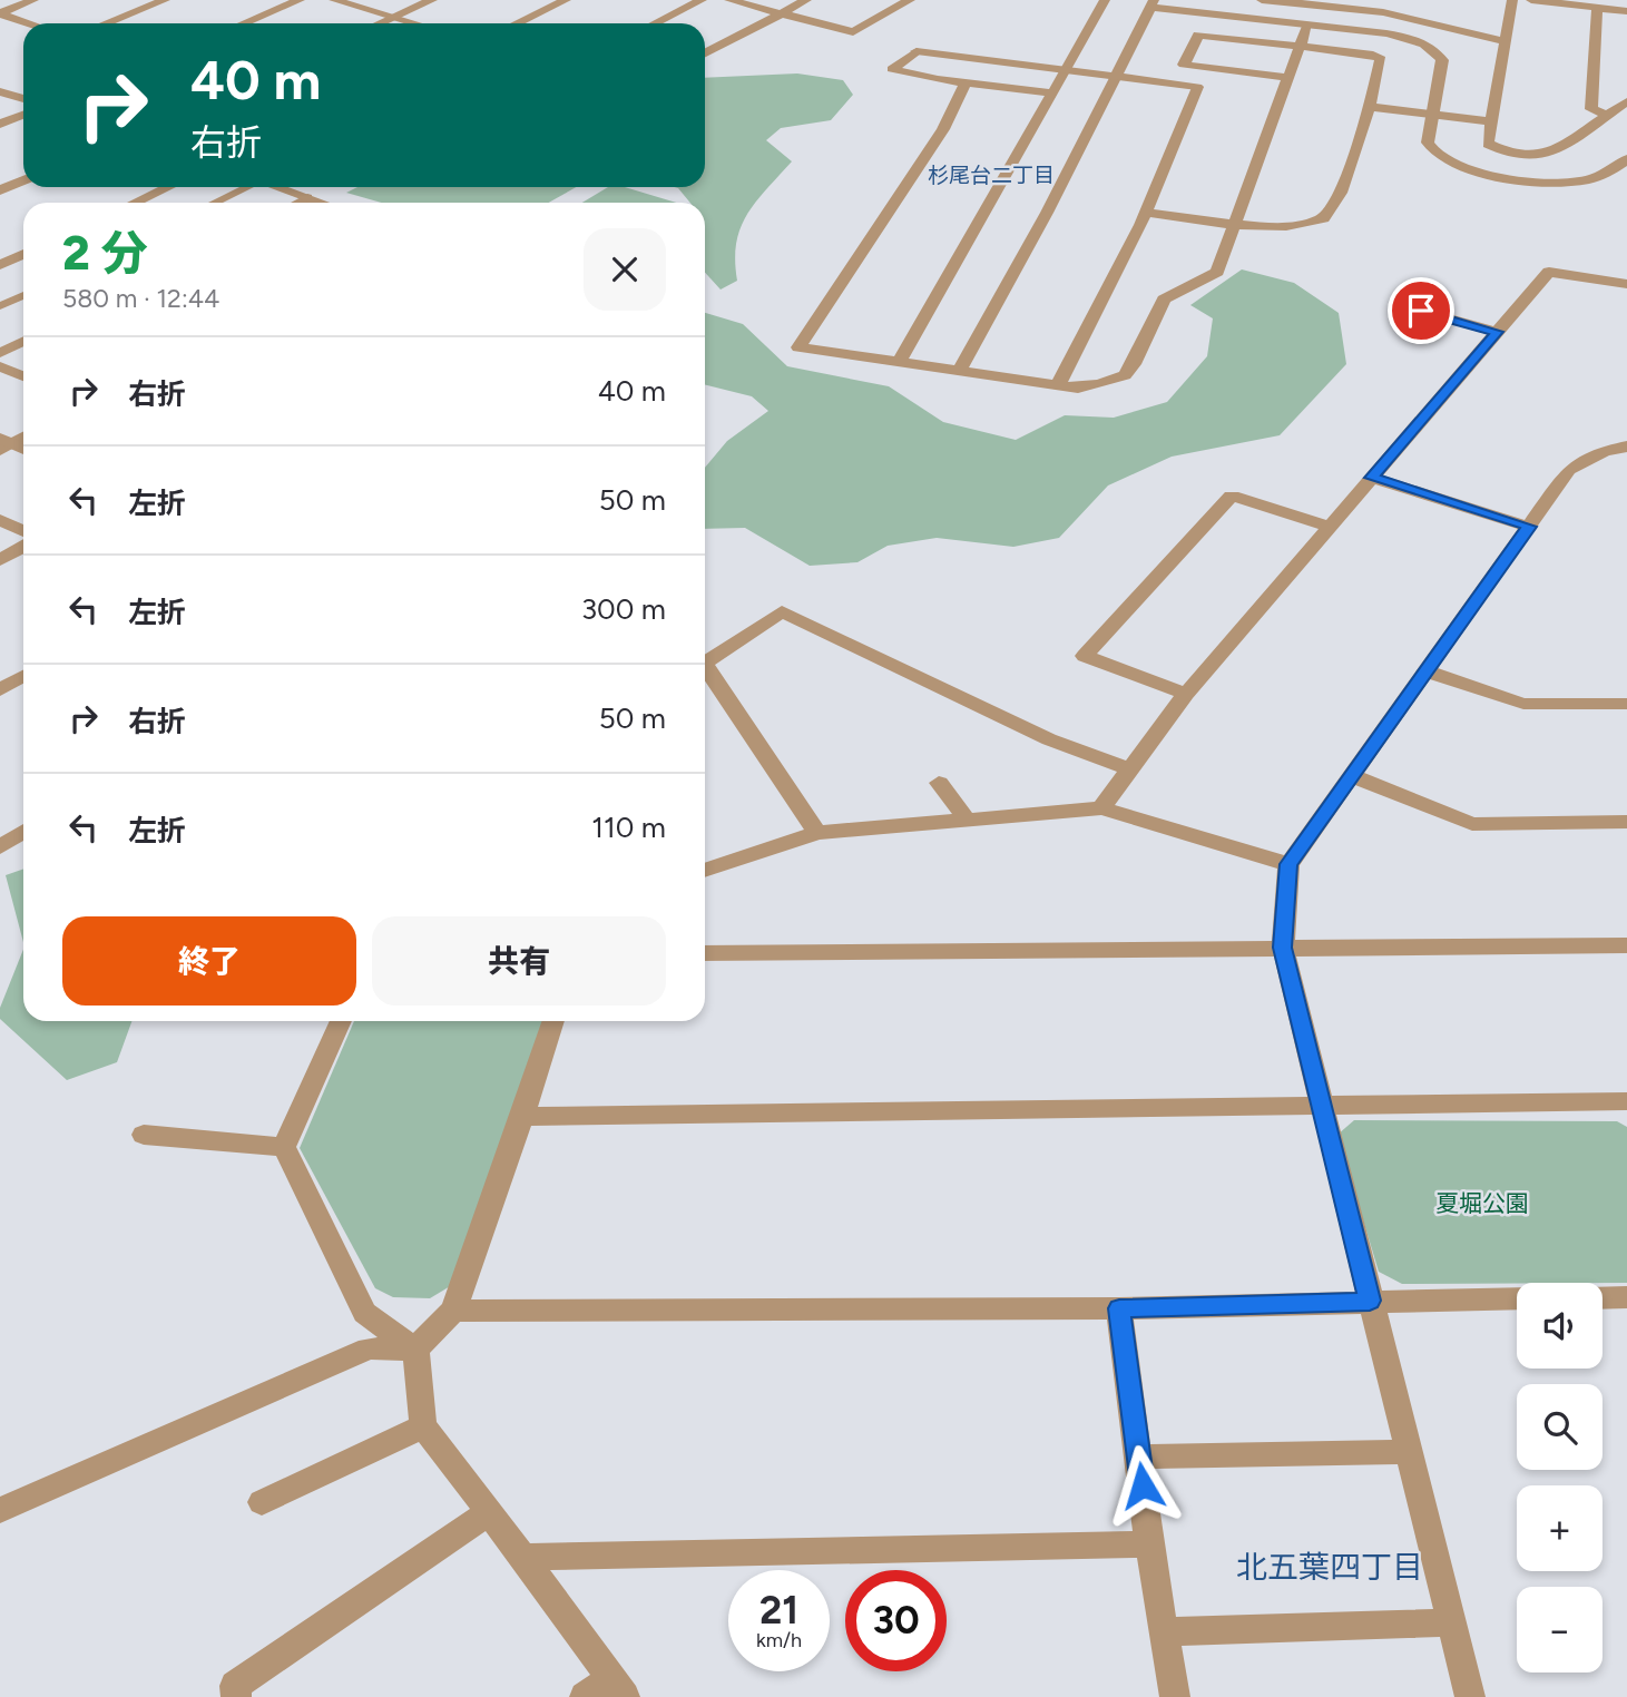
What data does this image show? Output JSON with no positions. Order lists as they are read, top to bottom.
{
  "districts": ["杉尾台二丁目", "北五葉四丁目"],
  "parks": ["夏堀公園"],
  "page": {
    "turn": ["40 m", "右折"],
    "heading": ["2 分", "580 m · 12:44"],
    "list": [
      {
        "name": "右折",
        "value": "40 m"
      },
      {
        "name": "左折",
        "value": "50 m"
      },
      {
        "name": "左折",
        "value": "300 m"
      },
      {
        "name": "右折",
        "value": "50 m"
      },
      {
        "name": "左折",
        "value": "110 m"
      }
    ],
    "buttons": ["終了", "共有"],
    "map_buttons": ["+", "−"],
    "speed": "21 km/h",
    "limit": "30"
  }
}
